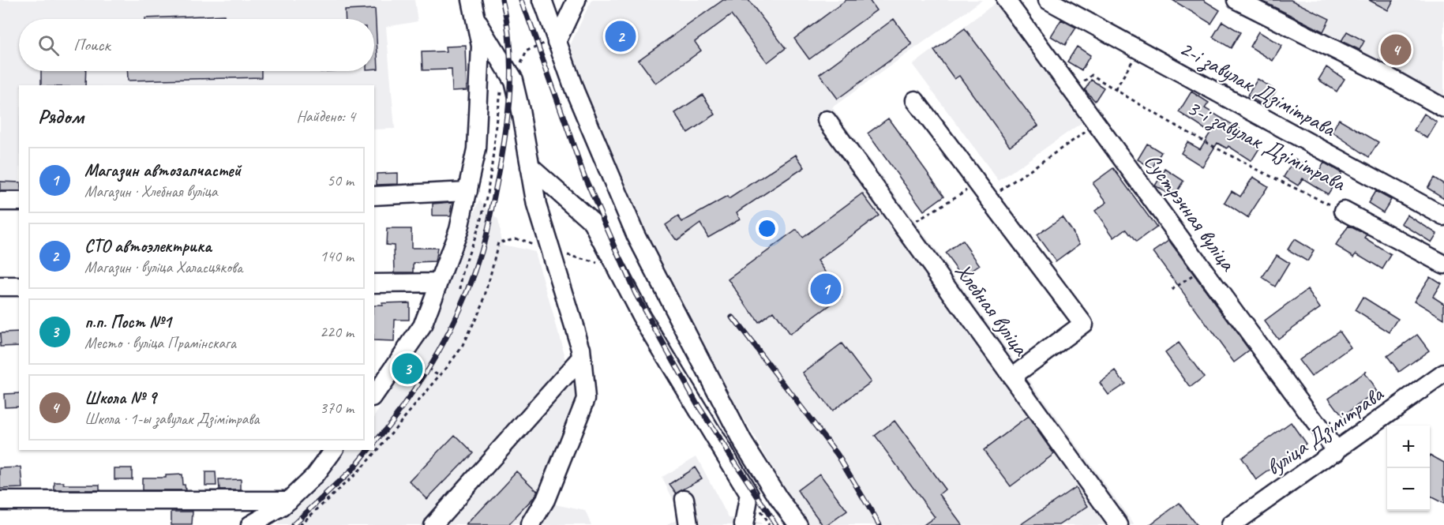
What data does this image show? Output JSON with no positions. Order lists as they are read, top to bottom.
{
  "streets": {
    "street": [
      "2-і завулак Дзімітрава",
      "3-і завулак Дзімітрава",
      "Сустрэчная вуліца",
      "Хлебная вуліца",
      "вуліца Дзімітрава"
    ]
  },
  "crossings": [
    ["3-і завулак Дзімітрава", "Сустрэчная вуліца"],
    ["Сустрэчная вуліца", "вуліца Дзімітрава"]
  ],
  "page": {
    "pins": [
      "2",
      "4",
      "1",
      "3"
    ],
    "search": "Поиск",
    "heading": ["Рядом", "Найдено: 4"],
    "list": [
      {
        "mark": "1",
        "name": "Магазин автозапчастей",
        "note": "Магазин · Хлебная вуліца",
        "value": "50 m"
      },
      {
        "mark": "2",
        "name": "СТО автоэлектрика",
        "note": "Магазин · вуліца Халасцякова",
        "value": "140 m"
      },
      {
        "mark": "3",
        "name": "п.п. Пост №1",
        "note": "Место · вуліца Прамінскага",
        "value": "220 m"
      },
      {
        "mark": "4",
        "name": "Школа № 9",
        "note": "Школа · 1-ы завулак Дзімітрава",
        "value": "370 m"
      }
    ],
    "map_buttons": ["+", "−"]
  }
}
